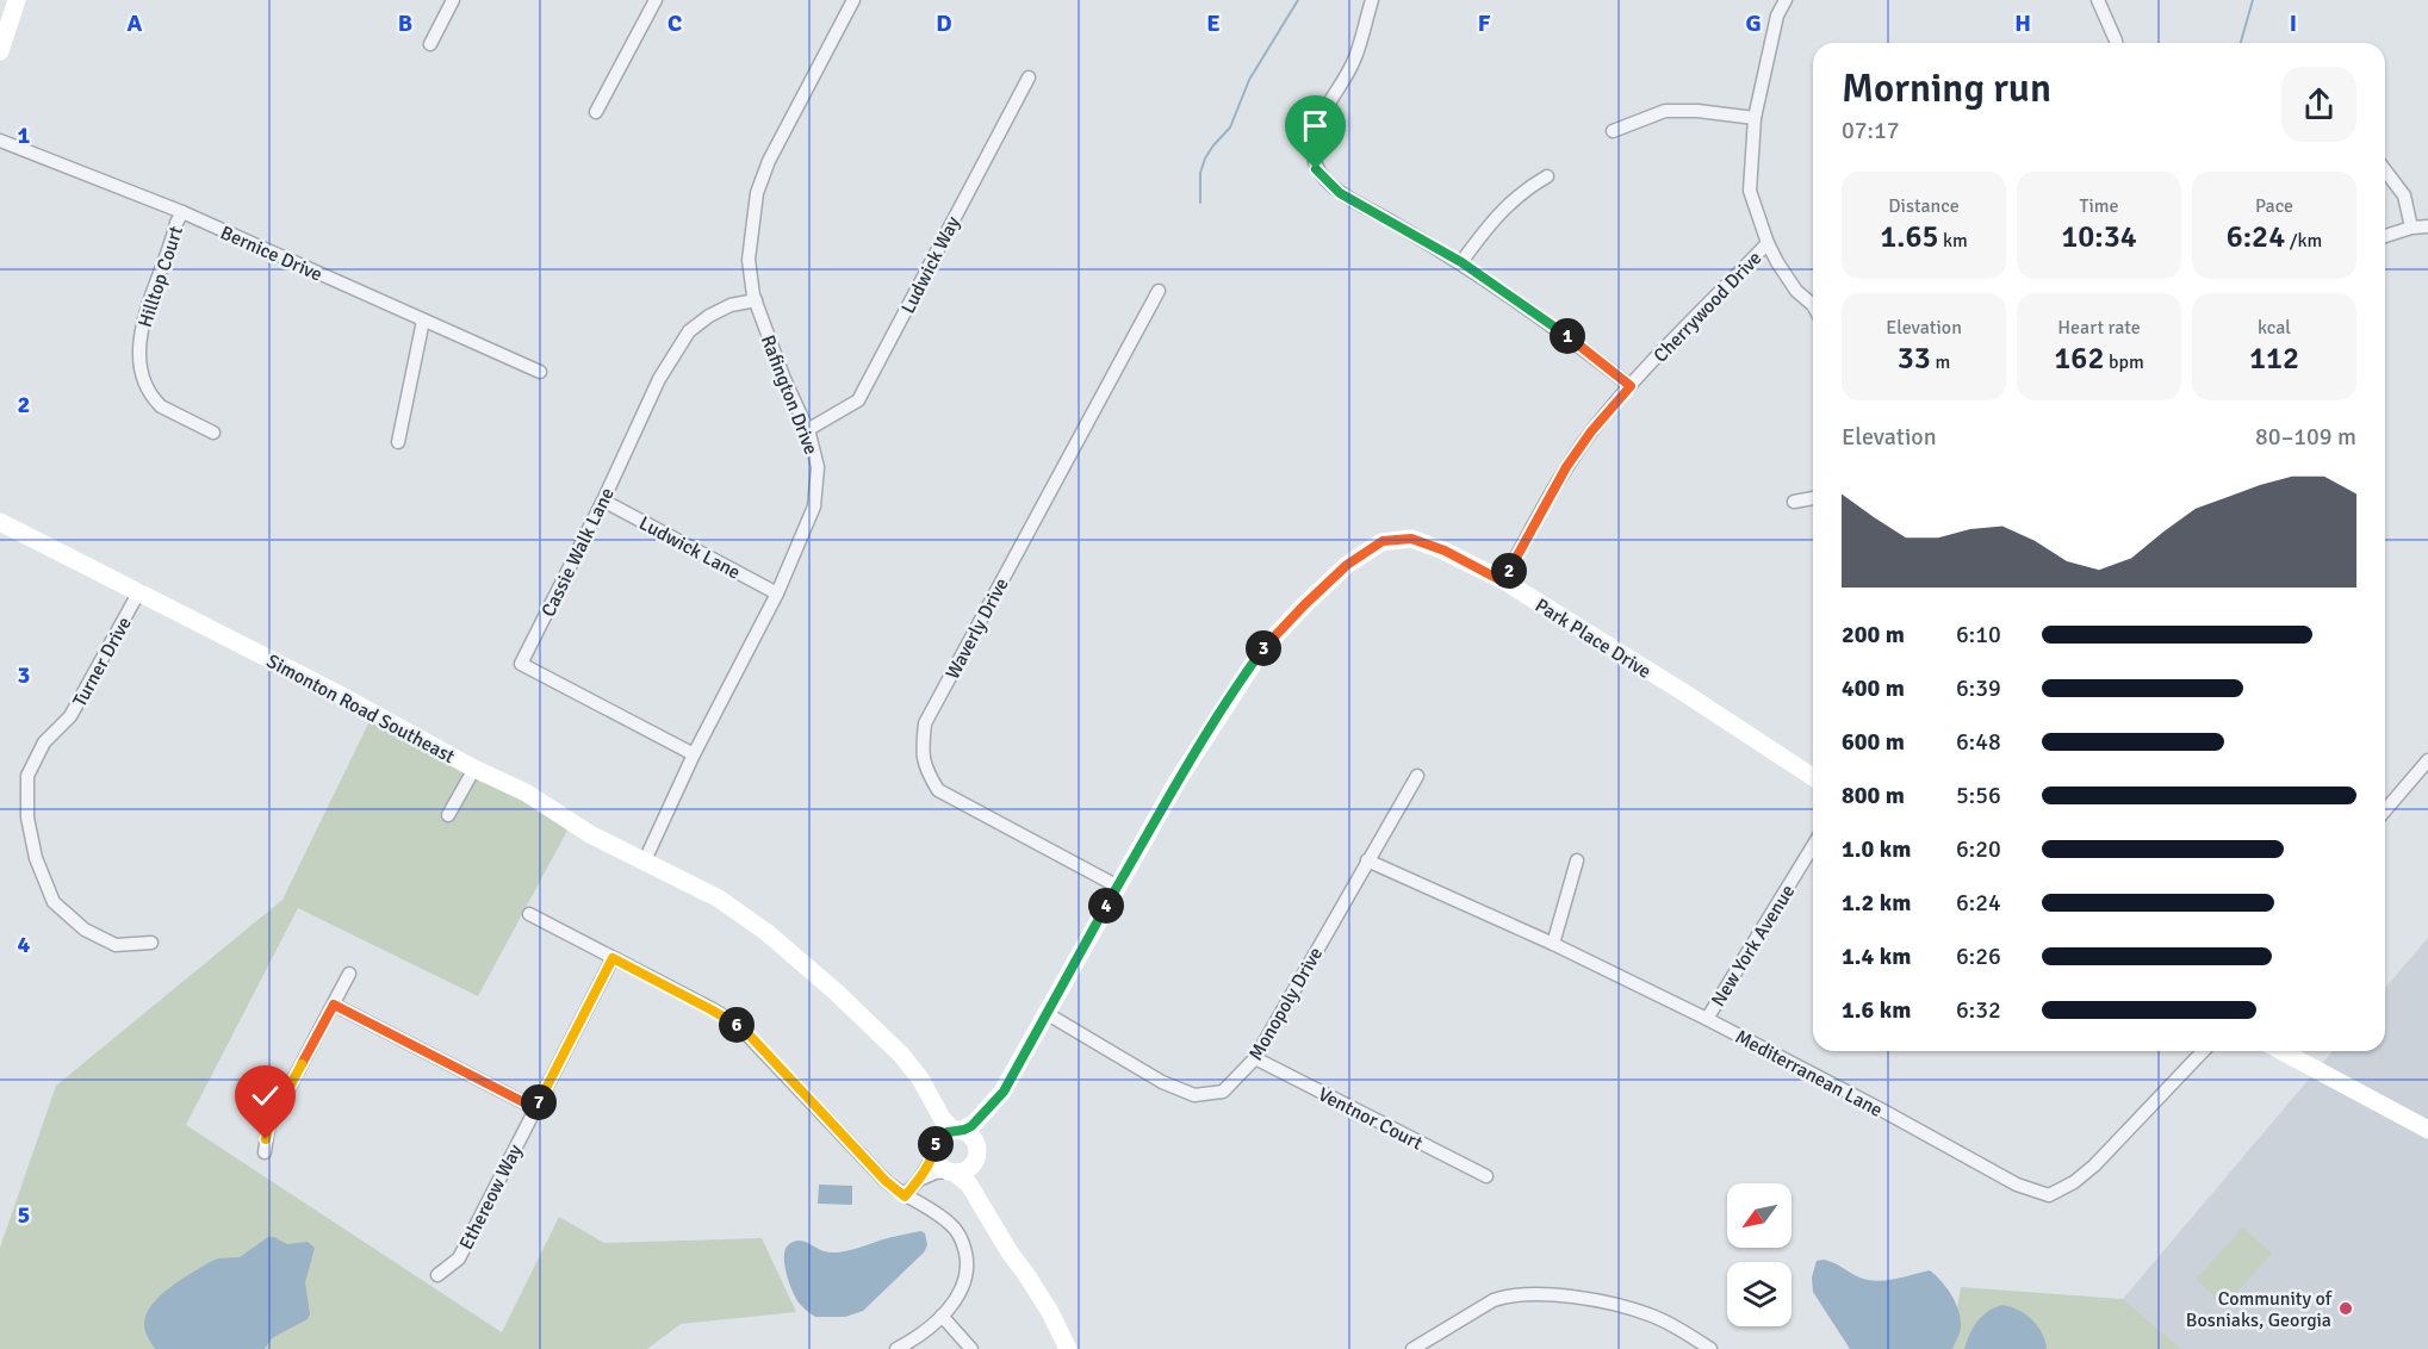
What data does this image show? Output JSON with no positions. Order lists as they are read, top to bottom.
{
  "streets": {
    "street": [
      "Bernice Drive",
      "Ludwick Way",
      "Hilltop Court",
      "Cherrywood Drive",
      "Rafington Drive",
      "Ludwick Lane",
      "Cassie Walk Lane",
      "Waverly Drive",
      "Park Place Drive",
      "Turner Drive",
      "Simonton Road Southeast",
      "New York Avenue",
      "Monopoly Drive",
      "Mediterranean Lane",
      "Ventnor Court",
      "Ethereow Way"
    ]
  },
  "crossings": [
    ["Bernice Drive", "Hilltop Court"],
    ["Ludwick Way", "Rafington Drive"],
    ["Cherrywood Drive", "Park Place Drive"],
    ["Rafington Drive", "Ludwick Lane"],
    ["Rafington Drive", "Cassie Walk Lane"],
    ["Rafington Drive", "Simonton Road Southeast"],
    ["Ludwick Lane", "Cassie Walk Lane"],
    ["Waverly Drive", "Park Place Drive"],
    ["Park Place Drive", "Simonton Road Southeast"],
    ["Park Place Drive", "Monopoly Drive"],
    ["Turner Drive", "Simonton Road Southeast"],
    ["New York Avenue", "Mediterranean Lane"],
    ["Monopoly Drive", "Mediterranean Lane"],
    ["Monopoly Drive", "Ventnor Court"]
  ],
  "places": ["Community of Bosniaks, Georgia"],
  "north": "bottom left",
  "page": {
    "heading": ["Morning run", "07:17"],
    "stats": [
      ["Distance", "1.65 km"],
      ["Time", "10:34"],
      ["Pace", "6:24 /km"],
      ["Elevation", "33 m"],
      ["Heart rate", "162 bpm"],
      ["kcal", "112"]
    ],
    "pins": [
      "1",
      "2",
      "3",
      "4",
      "6",
      "7",
      "5"
    ],
    "chart": ["Elevation", "80–109 m"],
    "list": [
      {
        "name": "200 m",
        "note": "6:10"
      },
      {
        "name": "400 m",
        "note": "6:39"
      },
      {
        "name": "600 m",
        "note": "6:48"
      },
      {
        "name": "800 m",
        "note": "5:56"
      },
      {
        "name": "1.0 km",
        "note": "6:20"
      },
      {
        "name": "1.2 km",
        "note": "6:24"
      },
      {
        "name": "1.4 km",
        "note": "6:26"
      },
      {
        "name": "1.6 km",
        "note": "6:32"
      }
    ]
  },
  "grid": {
    "columns": [
      "A",
      "B",
      "C",
      "D",
      "E",
      "F",
      "G",
      "H",
      "I"
    ],
    "rows": [
      "1",
      "2",
      "3",
      "4",
      "5"
    ]
  }
}
